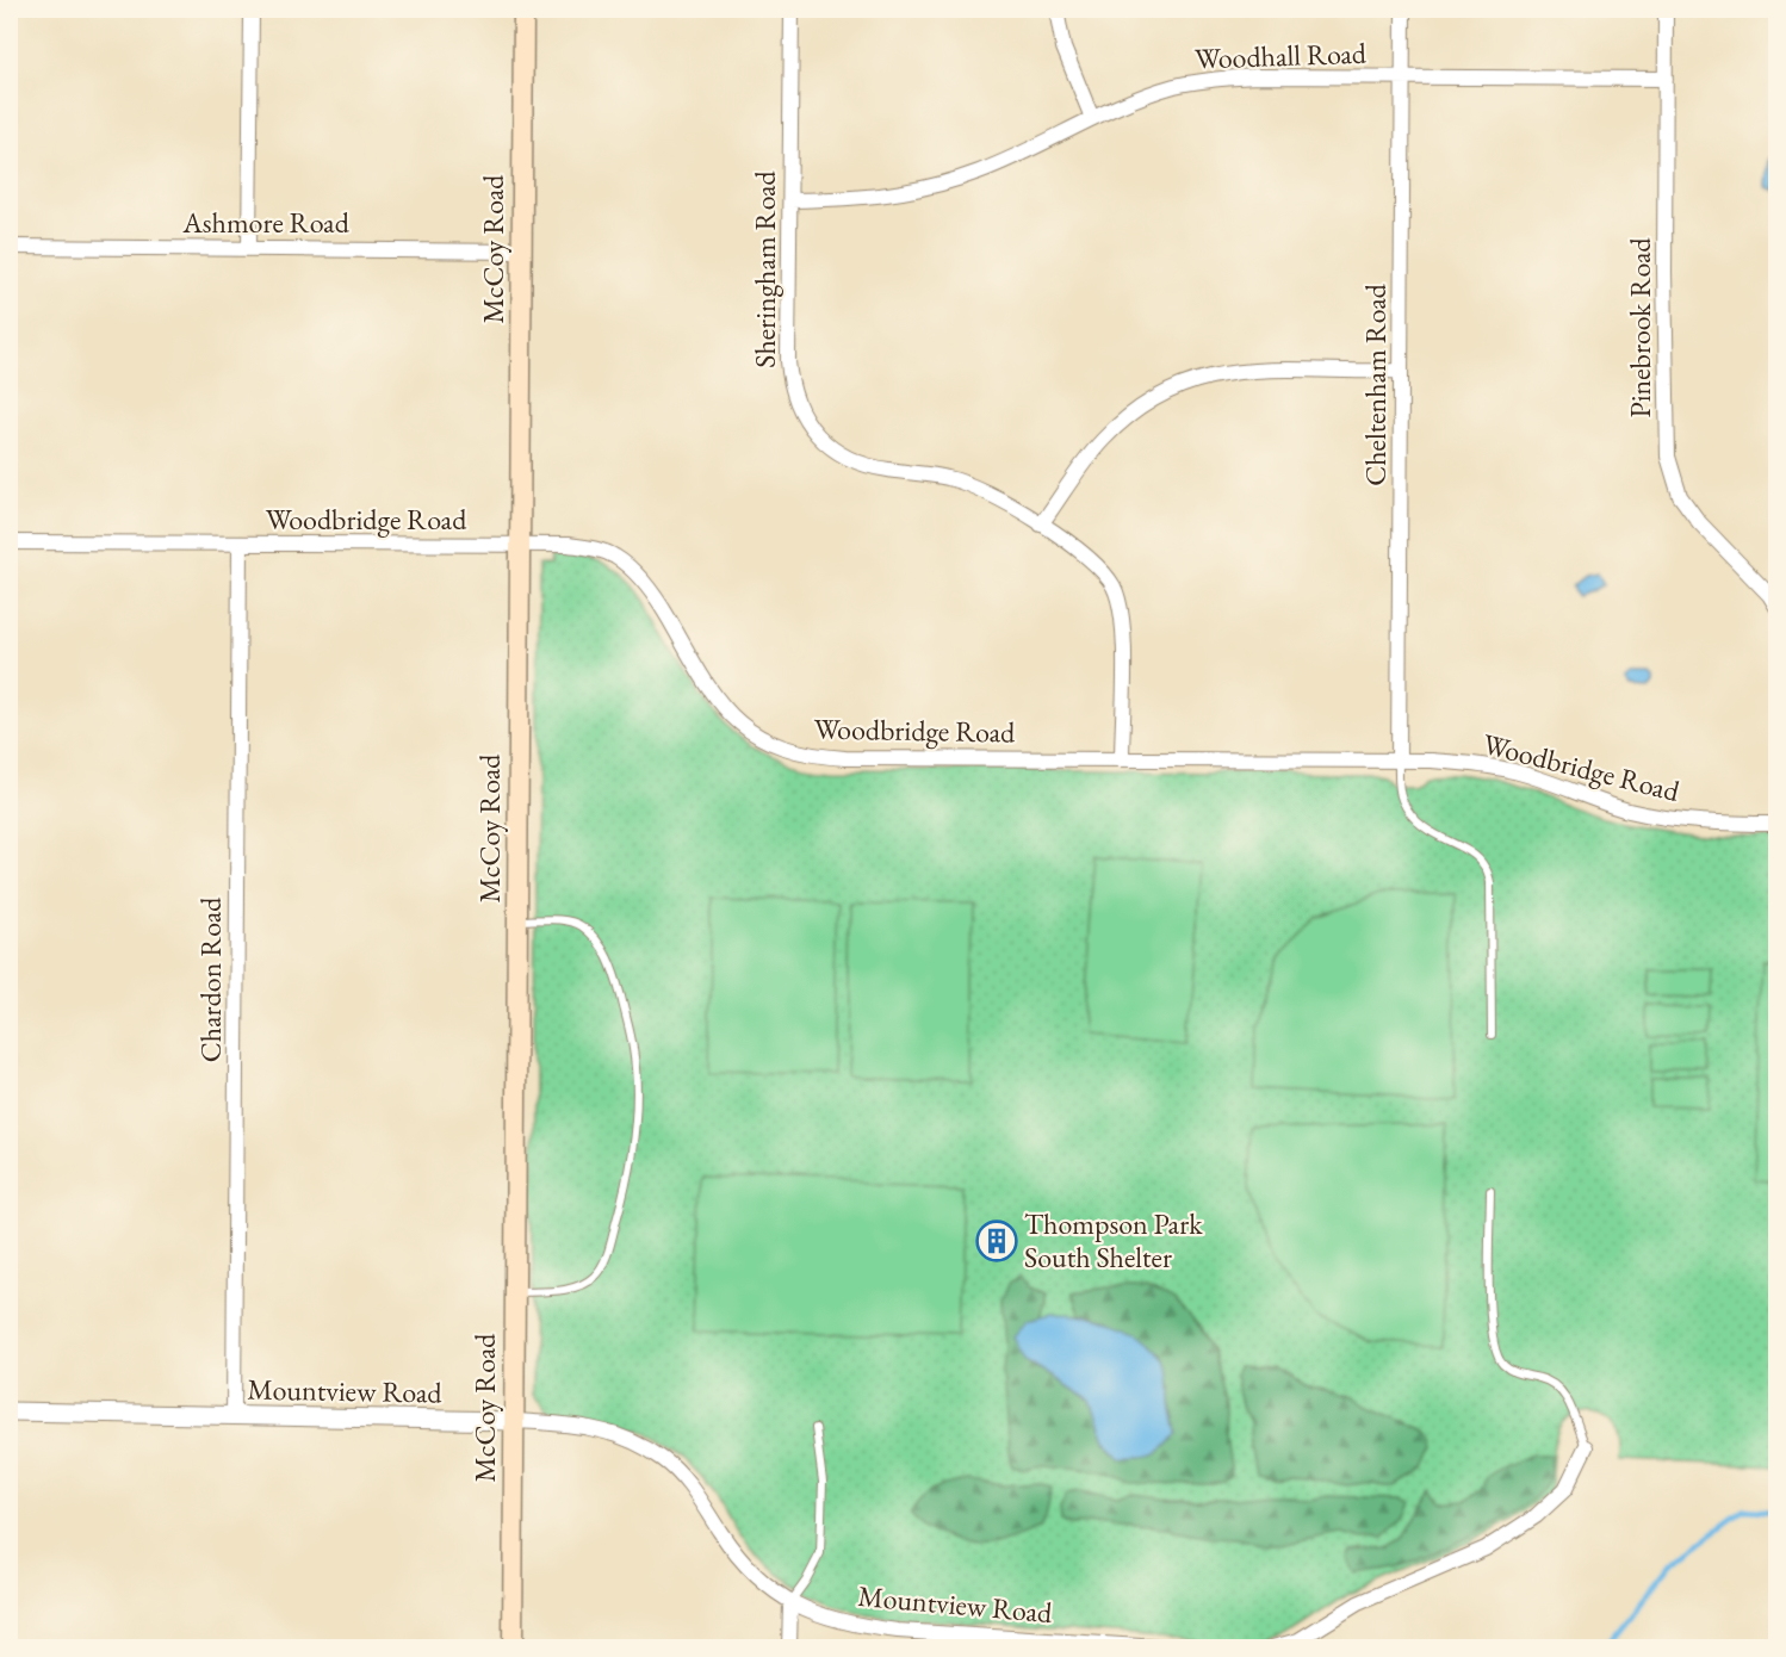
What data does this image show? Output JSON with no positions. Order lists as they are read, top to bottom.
{
  "streets": {
    "main road": ["McCoy Road"],
    "street": [
      "Woodhall Road",
      "Ashmore Road",
      "Sheringham Road",
      "Pinebrook Road",
      "Cheltenham Road",
      "Woodbridge Road",
      "Chardon Road",
      "Mountview Road"
    ]
  },
  "crossings": [
    ["Woodhall Road", "Sheringham Road"],
    ["Woodhall Road", "Pinebrook Road"],
    ["Woodhall Road", "Cheltenham Road"],
    ["Ashmore Road", "McCoy Road"],
    ["McCoy Road", "Woodbridge Road"],
    ["McCoy Road", "Mountview Road"],
    ["Sheringham Road", "Woodbridge Road"],
    ["Cheltenham Road", "Woodbridge Road"],
    ["Woodbridge Road", "Chardon Road"],
    ["Chardon Road", "Mountview Road"]
  ],
  "places": {
    "building": ["Thompson Park South Shelter"]
  }
}
